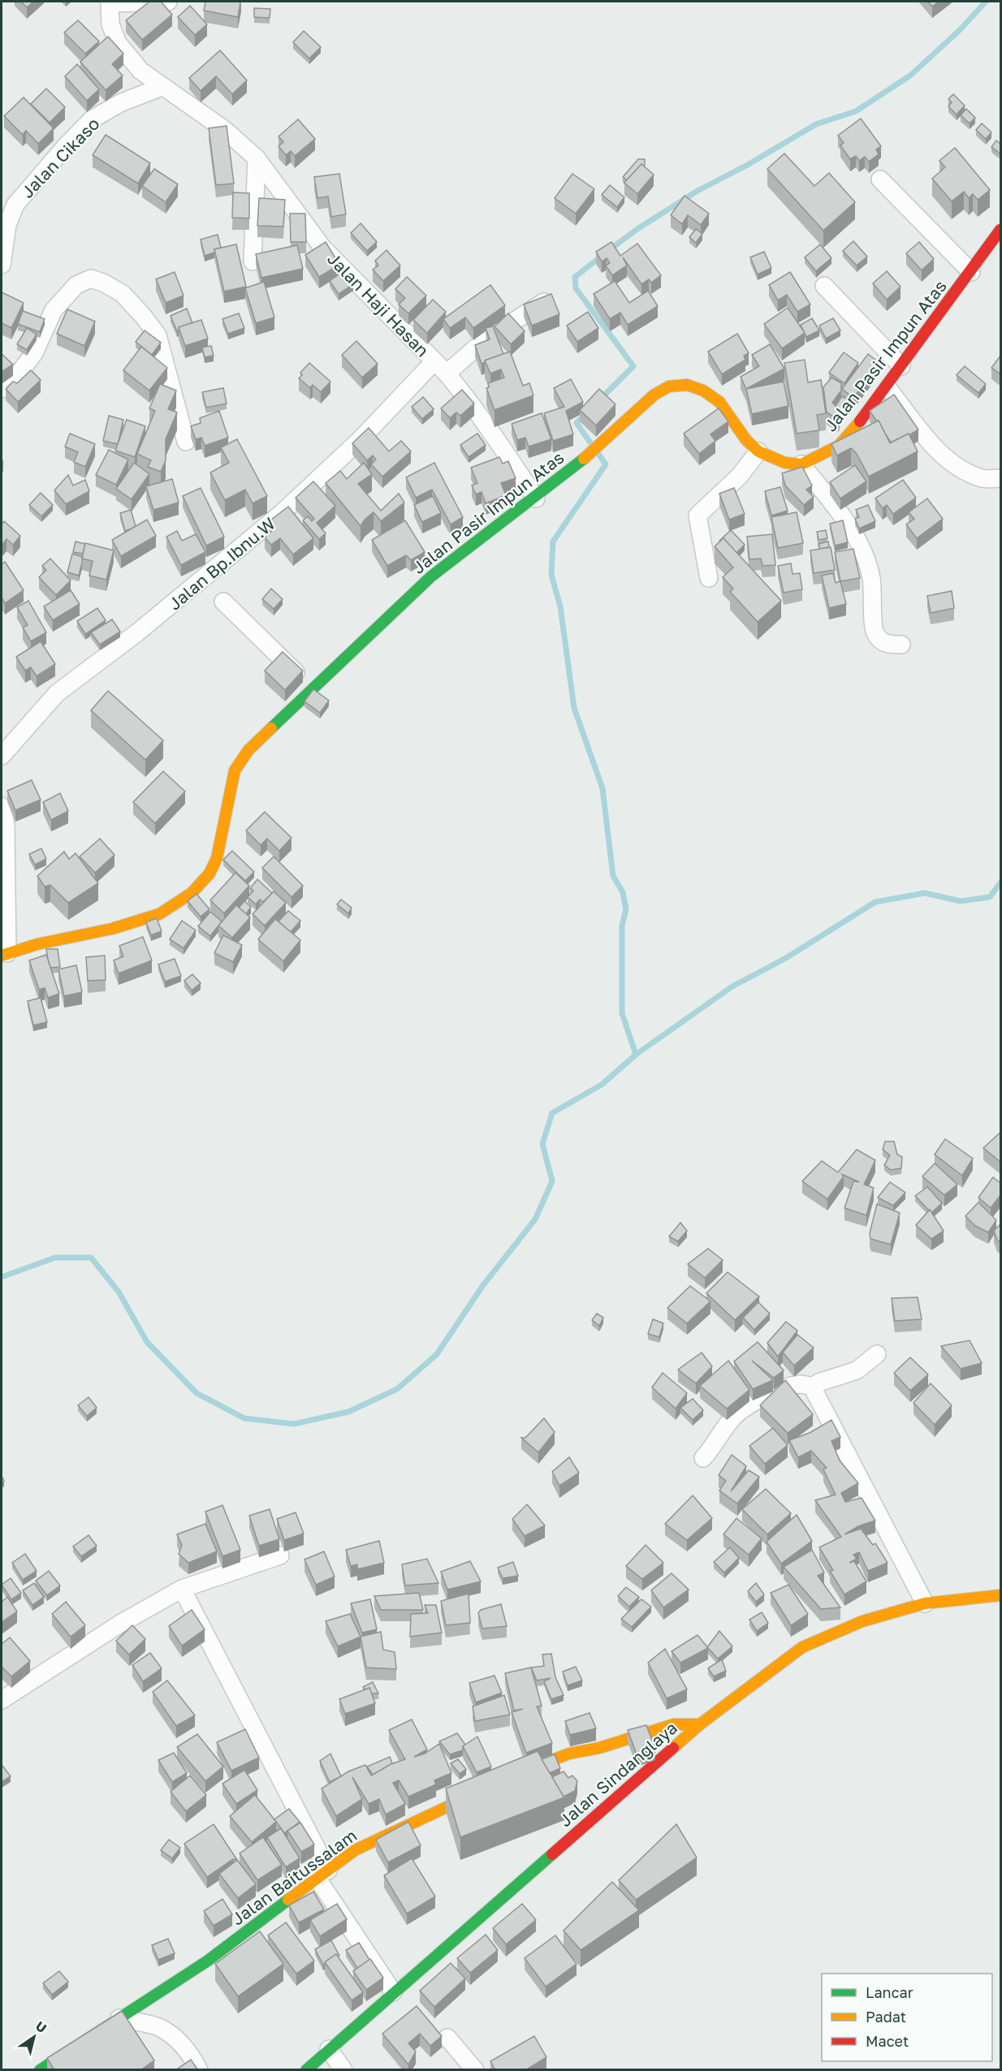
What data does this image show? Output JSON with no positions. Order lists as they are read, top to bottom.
{
  "streets": {
    "street": [
      "Jalan Cikaso",
      "Jalan Haji Hasan",
      "Jalan Pasir Impun Atas",
      "Jalan Bp.Ibnu.W",
      "Jalan Sindanglaya",
      "Jalan Baitussalam"
    ]
  },
  "crossings": [
    ["Jalan Cikaso", "Jalan Haji Hasan"],
    ["Jalan Haji Hasan", "Jalan Pasir Impun Atas"],
    ["Jalan Haji Hasan", "Jalan Bp.Ibnu.W"]
  ],
  "legend": ["Lancar", "Padat", "Macet"],
  "north": "top right"
}
